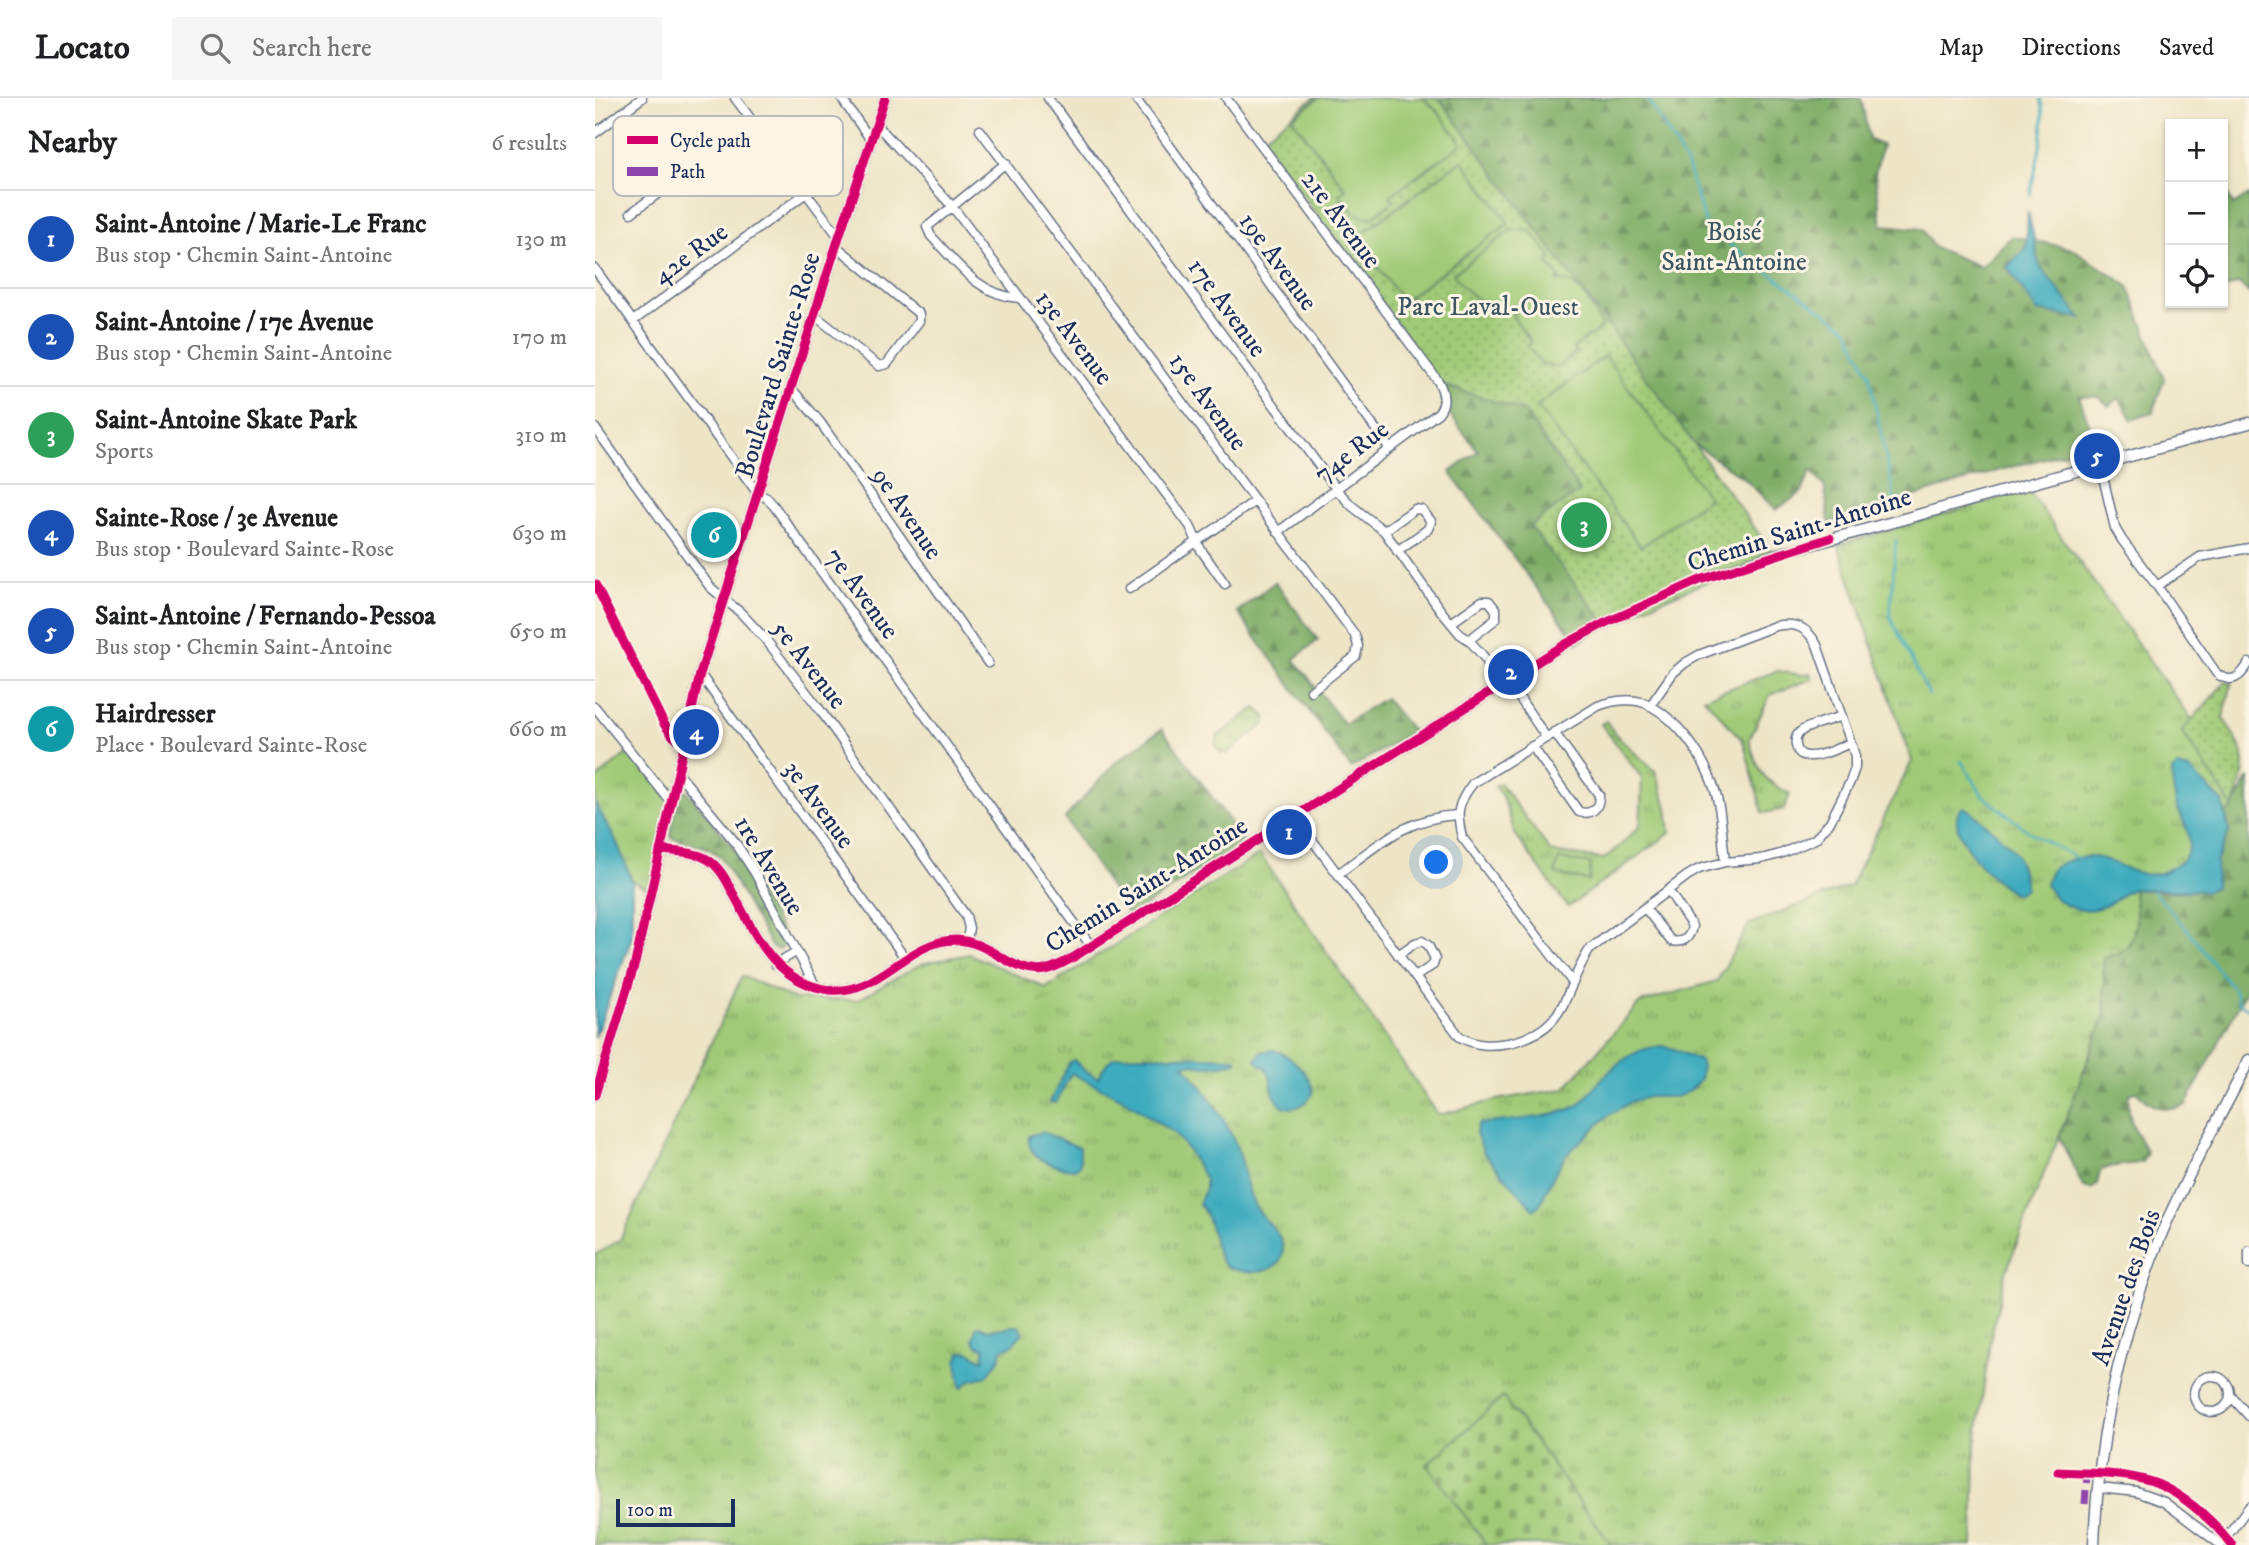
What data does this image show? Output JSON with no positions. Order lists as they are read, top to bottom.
{
  "streets": {
    "street": [
      "21e Avenue",
      "42e Rue",
      "19e Avenue",
      "17e Avenue",
      "13e Avenue",
      "Boulevard Sainte-Rose",
      "15e Avenue",
      "74e Rue",
      "9e Avenue",
      "Chemin Saint-Antoine",
      "7e Avenue",
      "5e Avenue",
      "3e Avenue",
      "1re Avenue",
      "Avenue des Bois"
    ]
  },
  "crossings": [
    ["21e Avenue", "74e Rue"],
    ["42e Rue", "7e Avenue"],
    ["19e Avenue", "74e Rue"],
    ["17e Avenue", "74e Rue"],
    ["17e Avenue", "Chemin Saint-Antoine"],
    ["13e Avenue", "Boulevard Sainte-Rose"],
    ["Boulevard Sainte-Rose", "9e Avenue"],
    ["Boulevard Sainte-Rose", "Chemin Saint-Antoine"],
    ["Boulevard Sainte-Rose", "7e Avenue"],
    ["Boulevard Sainte-Rose", "5e Avenue"],
    ["Boulevard Sainte-Rose", "3e Avenue"],
    ["Boulevard Sainte-Rose", "1re Avenue"],
    ["15e Avenue", "74e Rue"],
    ["Chemin Saint-Antoine", "7e Avenue"],
    ["Chemin Saint-Antoine", "5e Avenue"],
    ["Chemin Saint-Antoine", "3e Avenue"],
    ["Chemin Saint-Antoine", "1re Avenue"]
  ],
  "parks": ["Boisé Saint-Antoine", "Parc Laval-Ouest"],
  "legend": ["Cycle path", "Path"],
  "scale_bar": "100 m",
  "page": {
    "header": "Locato",
    "search": "Search here",
    "nav": ["Map", "Directions", "Saved"],
    "heading": ["Nearby", "6 results"],
    "map_buttons": ["+", "−"],
    "list": [
      {
        "mark": "1",
        "name": "Saint-Antoine / Marie-Le Franc",
        "note": "Bus stop · Chemin Saint-Antoine",
        "value": "130 m"
      },
      {
        "mark": "2",
        "name": "Saint-Antoine / 17e Avenue",
        "note": "Bus stop · Chemin Saint-Antoine",
        "value": "170 m"
      },
      {
        "mark": "3",
        "name": "Saint-Antoine Skate Park",
        "note": "Sports",
        "value": "310 m"
      },
      {
        "mark": "4",
        "name": "Sainte-Rose / 3e Avenue",
        "note": "Bus stop · Boulevard Sainte-Rose",
        "value": "630 m"
      },
      {
        "mark": "5",
        "name": "Saint-Antoine / Fernando-Pessoa",
        "note": "Bus stop · Chemin Saint-Antoine",
        "value": "650 m"
      },
      {
        "mark": "6",
        "name": "Hairdresser",
        "note": "Place · Boulevard Sainte-Rose",
        "value": "660 m"
      }
    ],
    "pins": [
      "5",
      "3",
      "6",
      "2",
      "4",
      "1"
    ],
    "scale": "100 m"
  }
}
